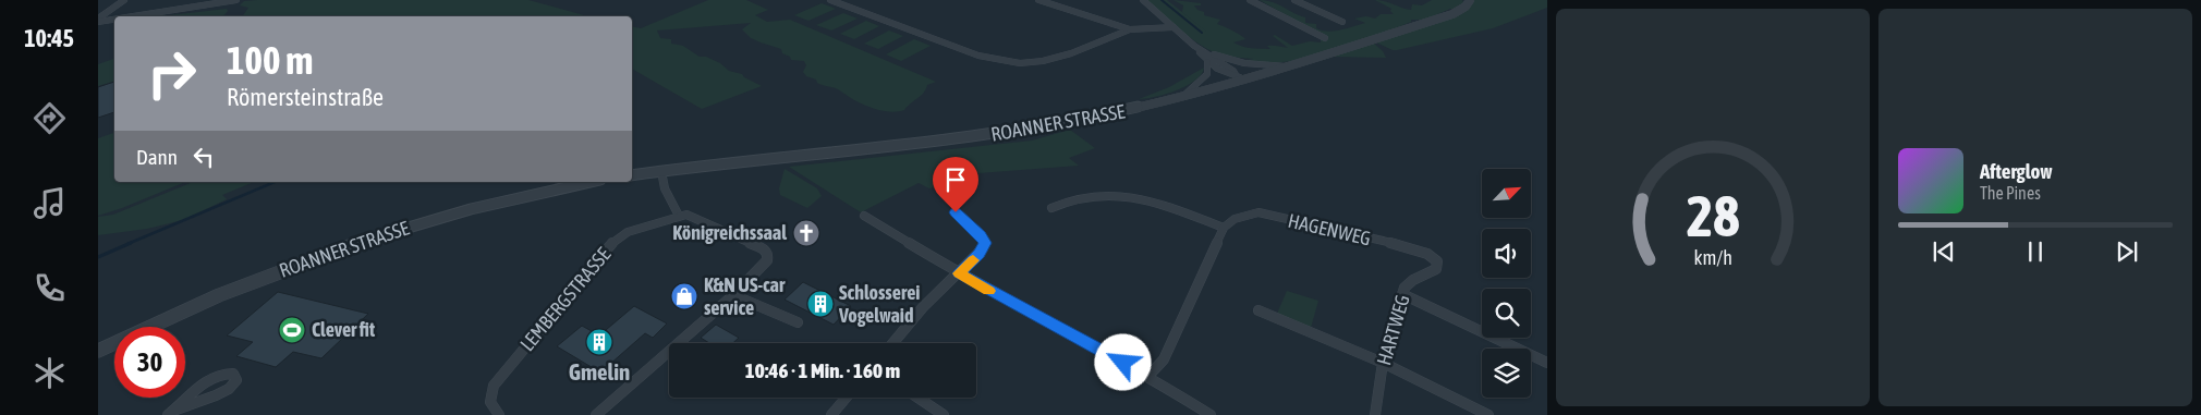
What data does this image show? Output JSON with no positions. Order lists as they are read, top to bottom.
{
  "streets": {
    "street": [
      "ROANNER STRASSE",
      "HAGENWEG",
      "LEMBERGSTRASSE",
      "HARTWEG"
    ]
  },
  "crossings": [
    ["HAGENWEG", "HARTWEG"]
  ],
  "places": {
    "church": ["Königreichssaal"],
    "shop": ["K&N US-car service"],
    "building": ["Schlosserei Vogelwaid", "Gmelin"],
    "sports": ["Clever fit"]
  },
  "north": "top right",
  "page": {
    "tabs": "10:45",
    "turn": ["100 m", "Römersteinstraße"],
    "then": "Dann",
    "song": ["Afterglow", "The Pines"],
    "limit": "30",
    "trip": "10:46 · 1 Min. · 160 m",
    "gauge": ["28", "km/h"]
  }
}
